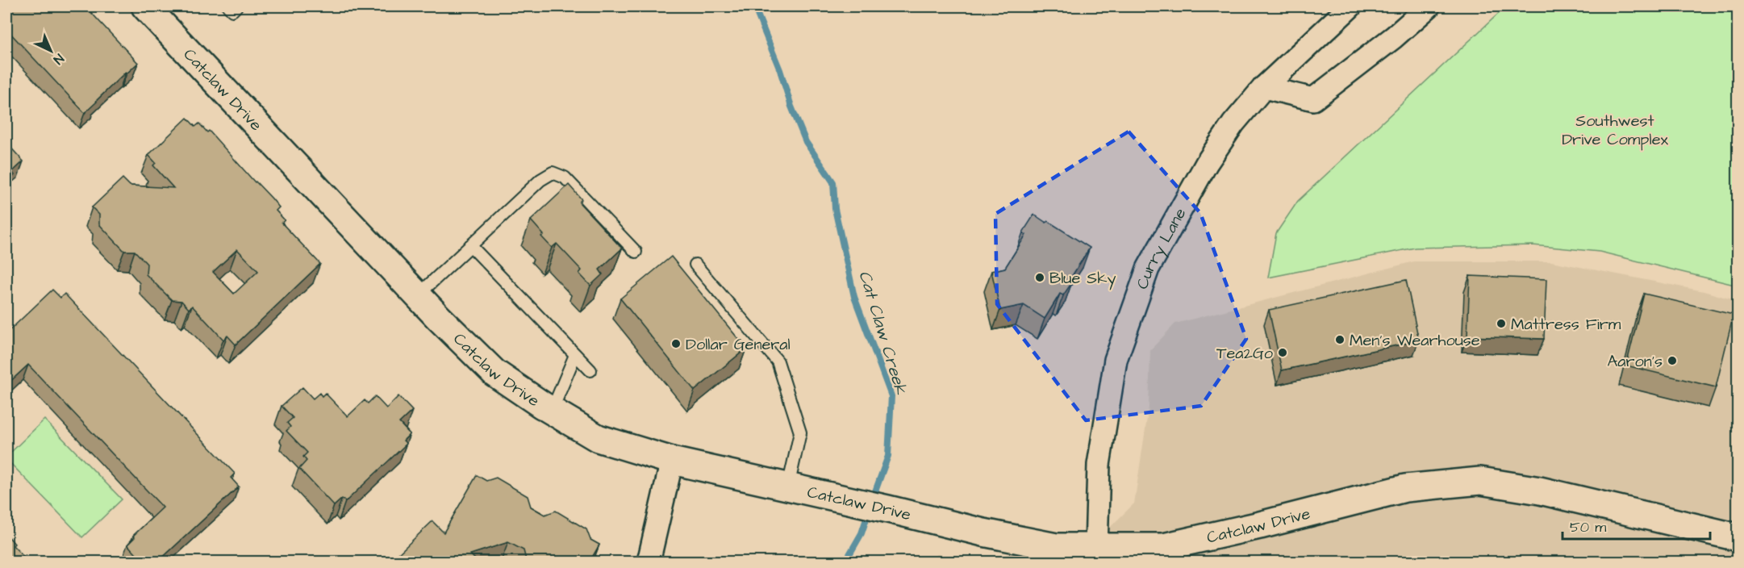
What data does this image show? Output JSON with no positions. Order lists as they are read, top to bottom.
{
  "streets": {
    "street": ["Catclaw Drive", "Curry Lane"]
  },
  "crossings": [
    ["Catclaw Drive", "Curry Lane"]
  ],
  "water": ["Cat Claw Creek"],
  "parks": ["Southwest Drive Complex"],
  "places": [
    "Blue Sky",
    "Mattress Firm",
    "Men's Wearhouse",
    "Dollar General",
    "Tea2Go",
    "Aaron's"
  ],
  "scale_bar": "50 m",
  "north": "bottom right"
}
